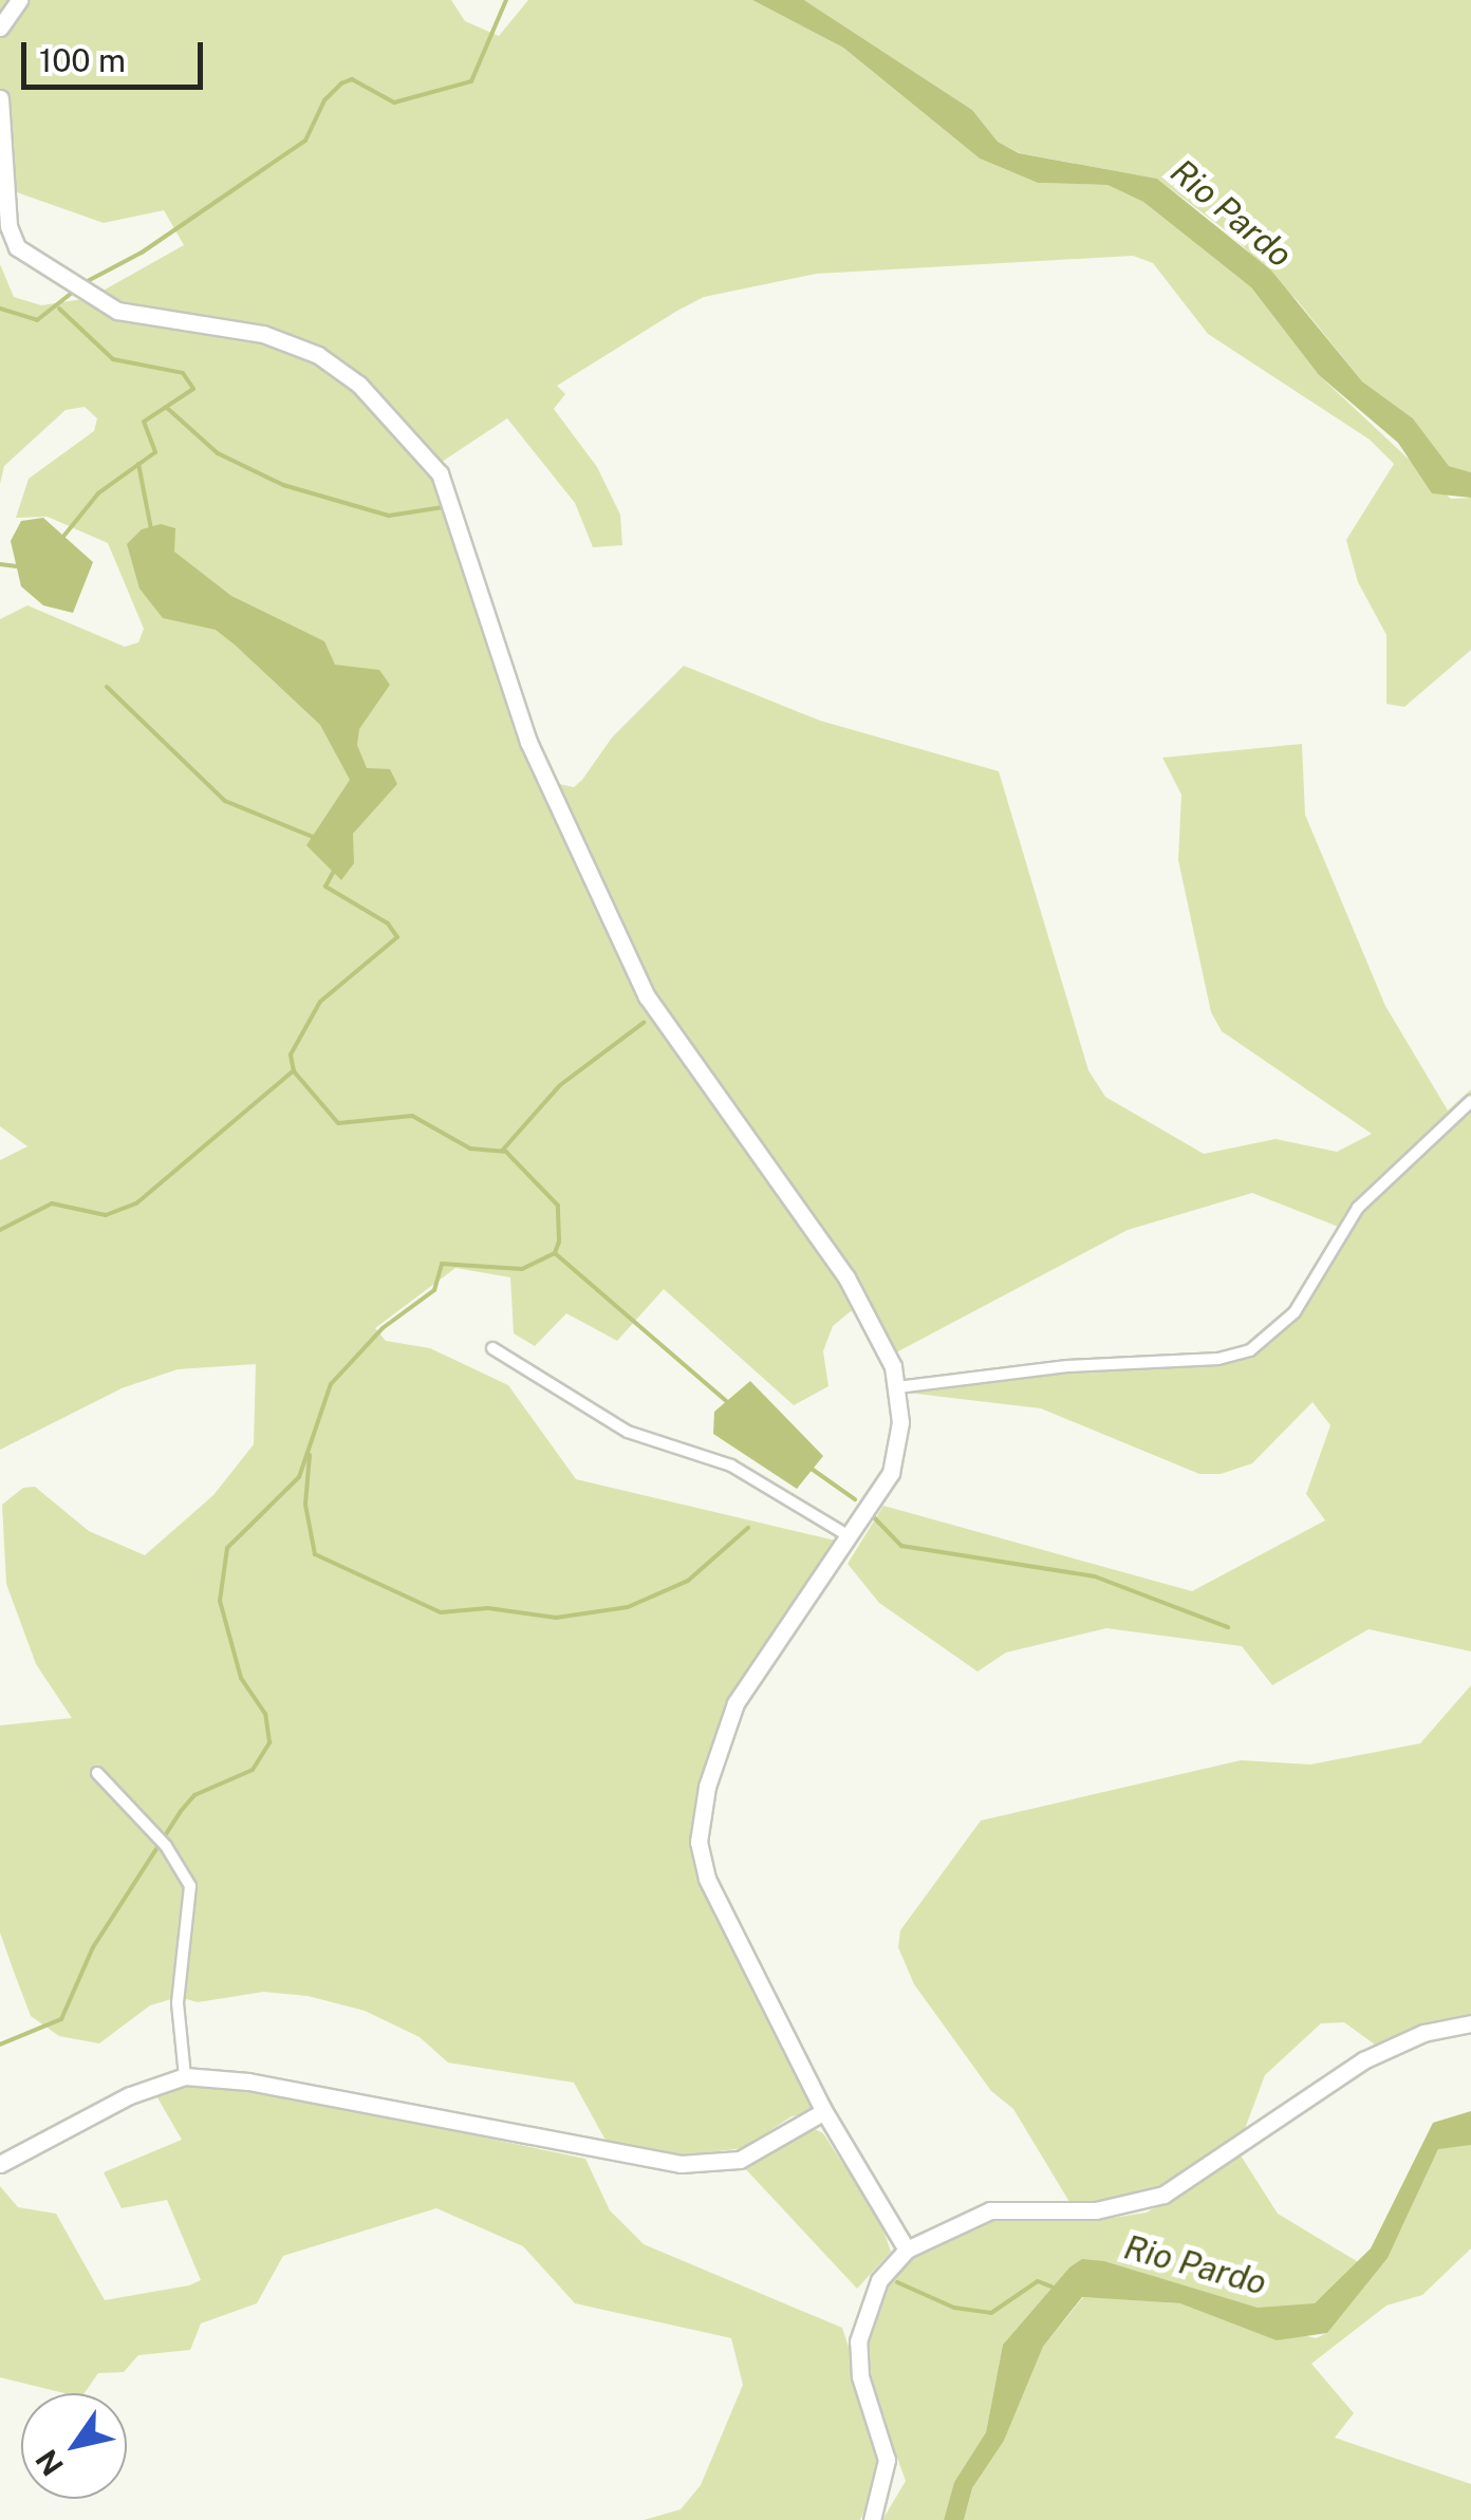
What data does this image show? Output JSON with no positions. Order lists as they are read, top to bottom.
{
  "water": ["Rio Pardo"],
  "scale_bar": "100 m",
  "north": "bottom left"
}
